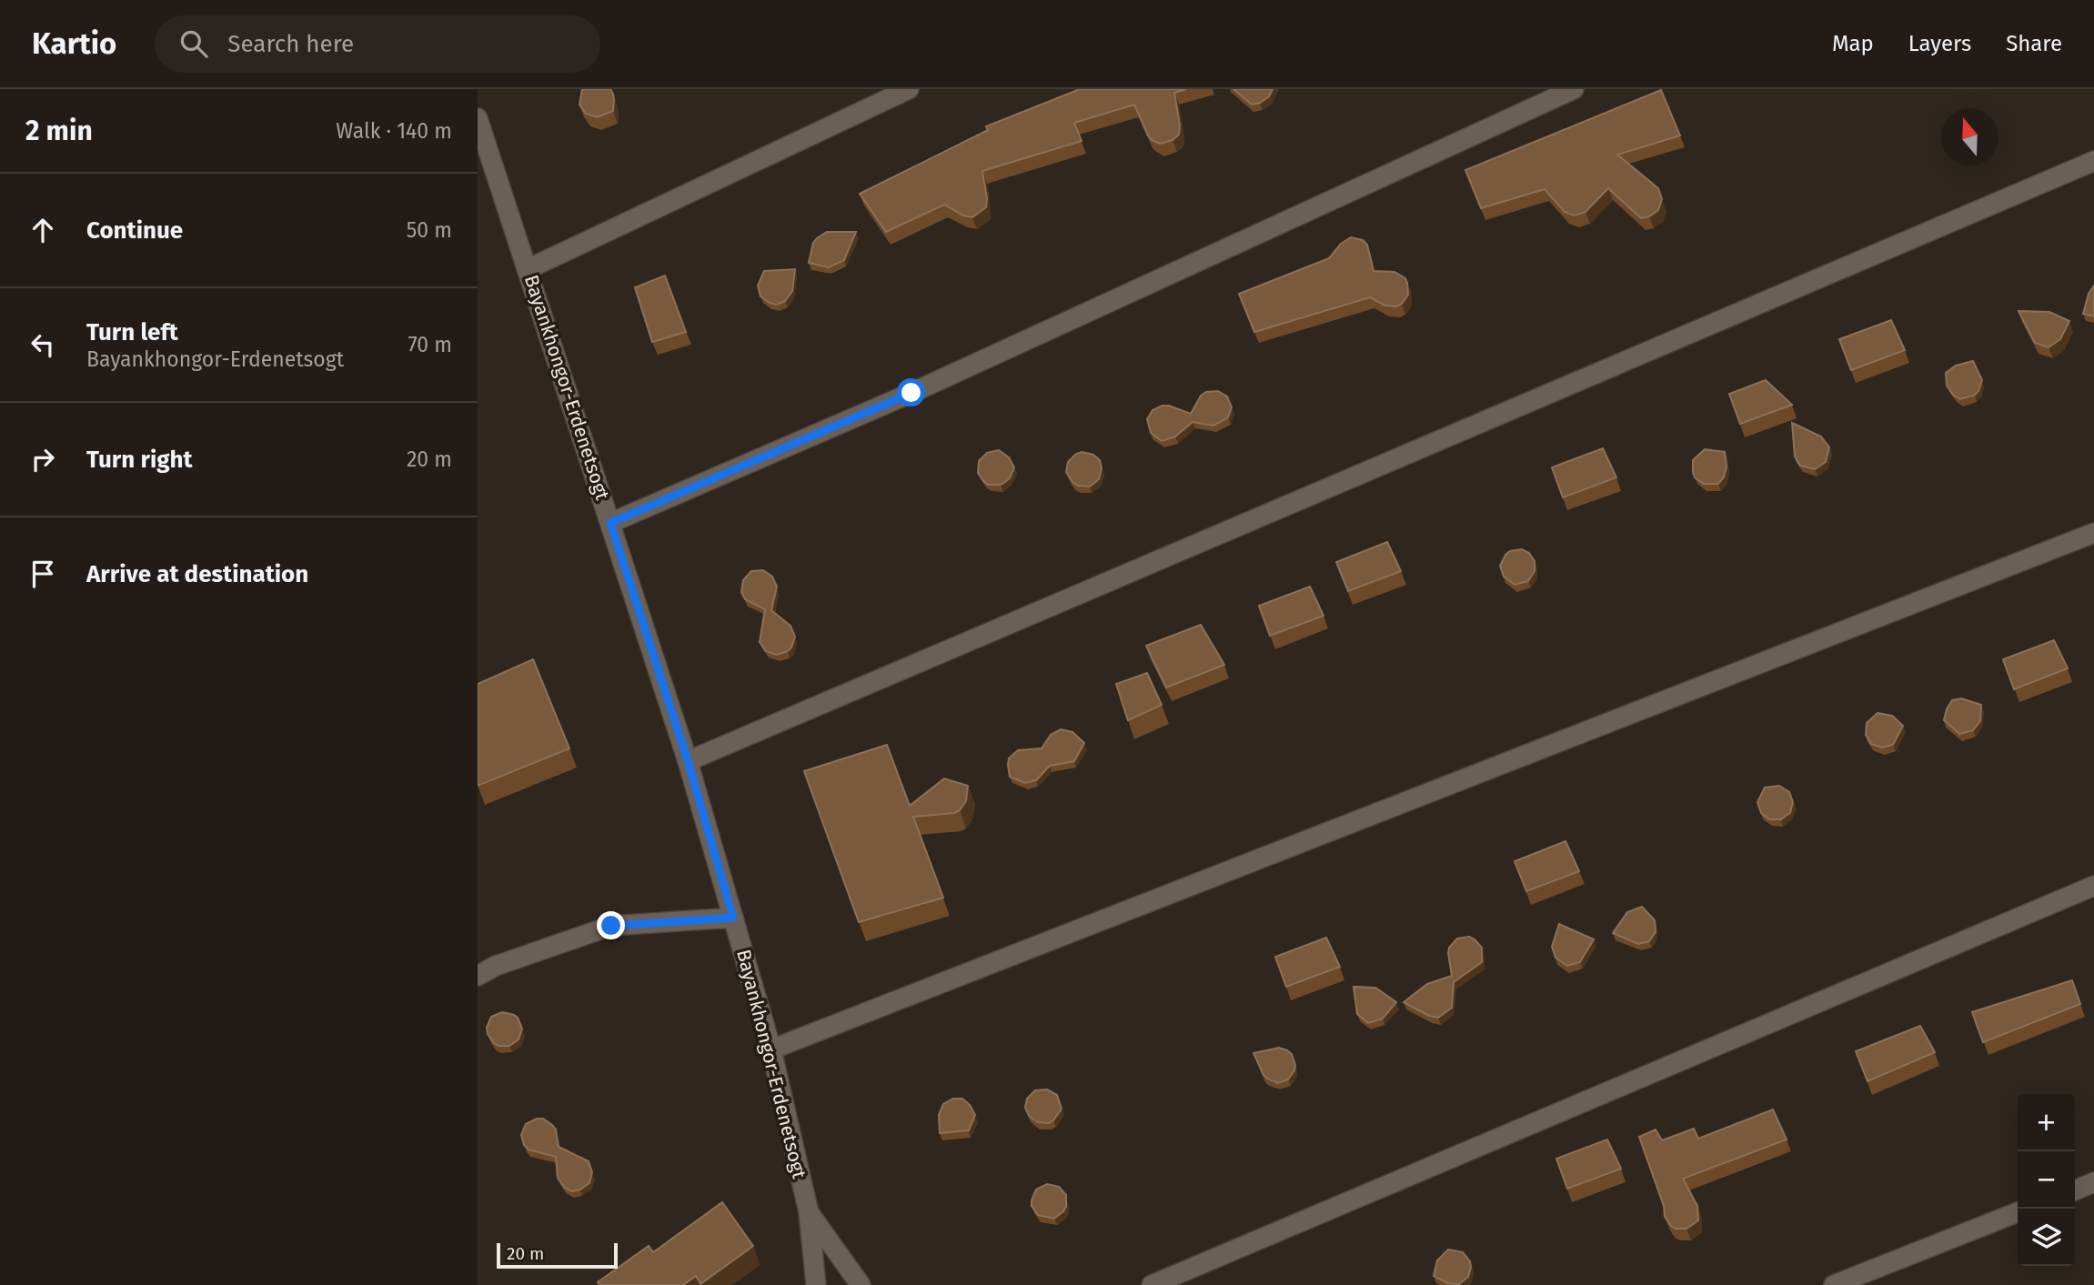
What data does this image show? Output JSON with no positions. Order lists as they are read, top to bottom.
{
  "streets": {
    "street": ["Bayankhongor-Erdenetsogt"]
  },
  "scale_bar": "20 m",
  "north": "top",
  "page": {
    "header": "Kartio",
    "search": "Search here",
    "nav": ["Map", "Layers", "Share"],
    "heading": ["2 min", "Walk · 140 m"],
    "list": [
      ["Continue", "50 m"],
      ["Turn left", "Bayankhongor-Erdenetsogt", "70 m"],
      ["Turn right", "20 m"],
      "Arrive at destination"
    ],
    "map_buttons": ["+", "−"],
    "scale": "20 m"
  }
}
